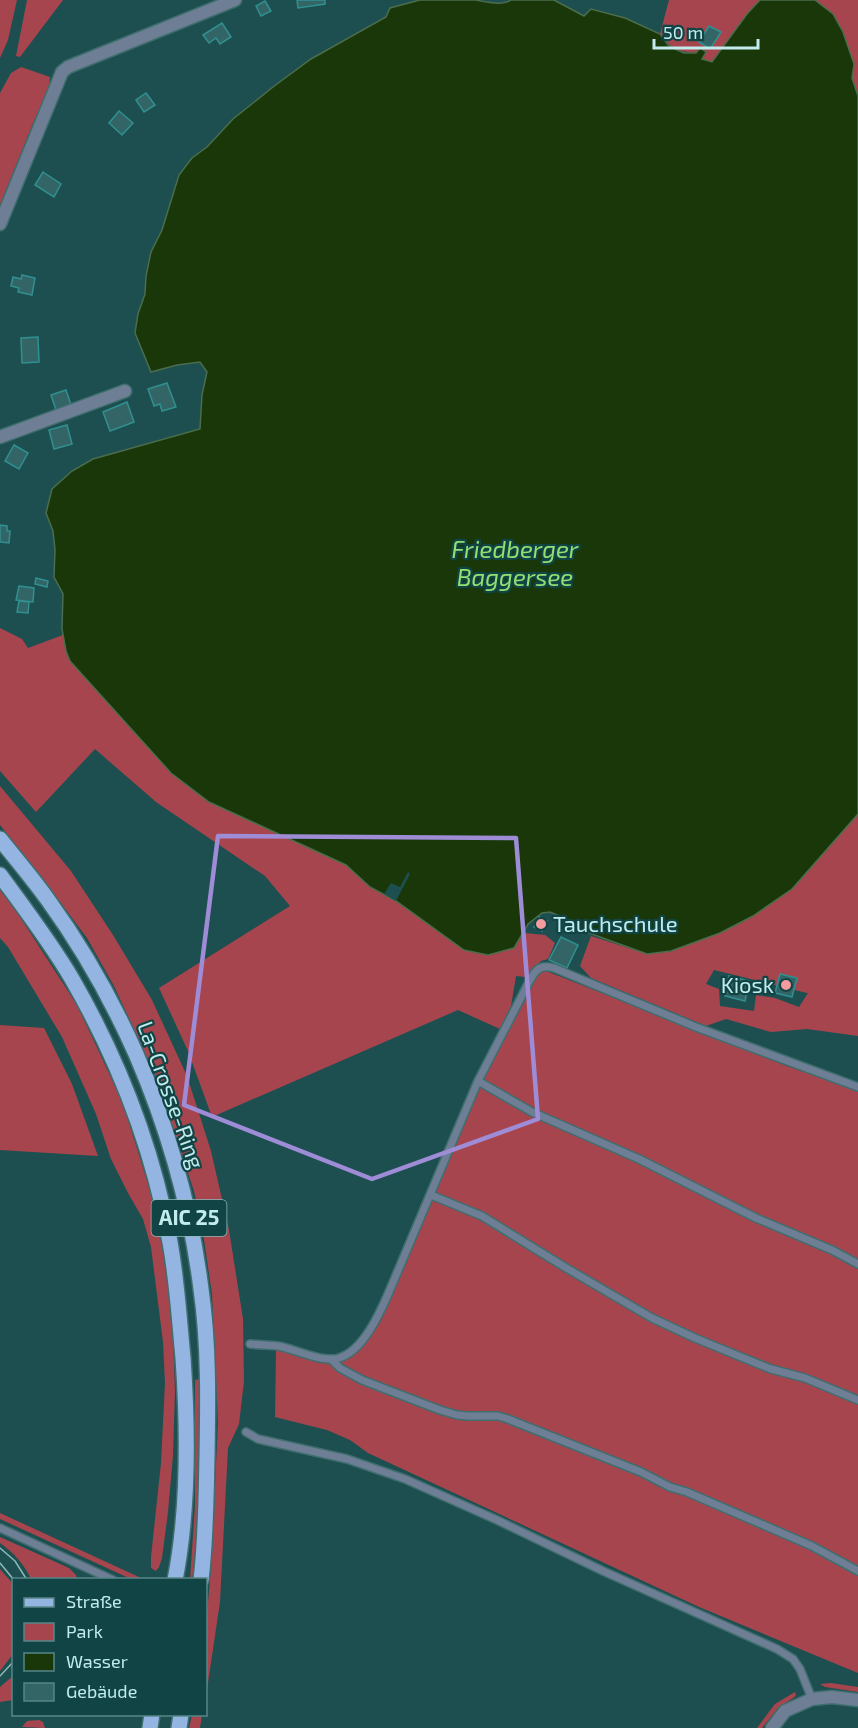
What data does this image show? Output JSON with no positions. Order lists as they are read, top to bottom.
{
  "streets": {
    "main road": ["La-Crosse-Ring", "AIC 25"]
  },
  "water": ["Friedberger Baggersee"],
  "places": ["Tauchschule", "Kiosk"],
  "legend": [
    "Straße",
    "Park",
    "Wasser",
    "Gebäude"
  ],
  "scale_bar": "50 m"
}
